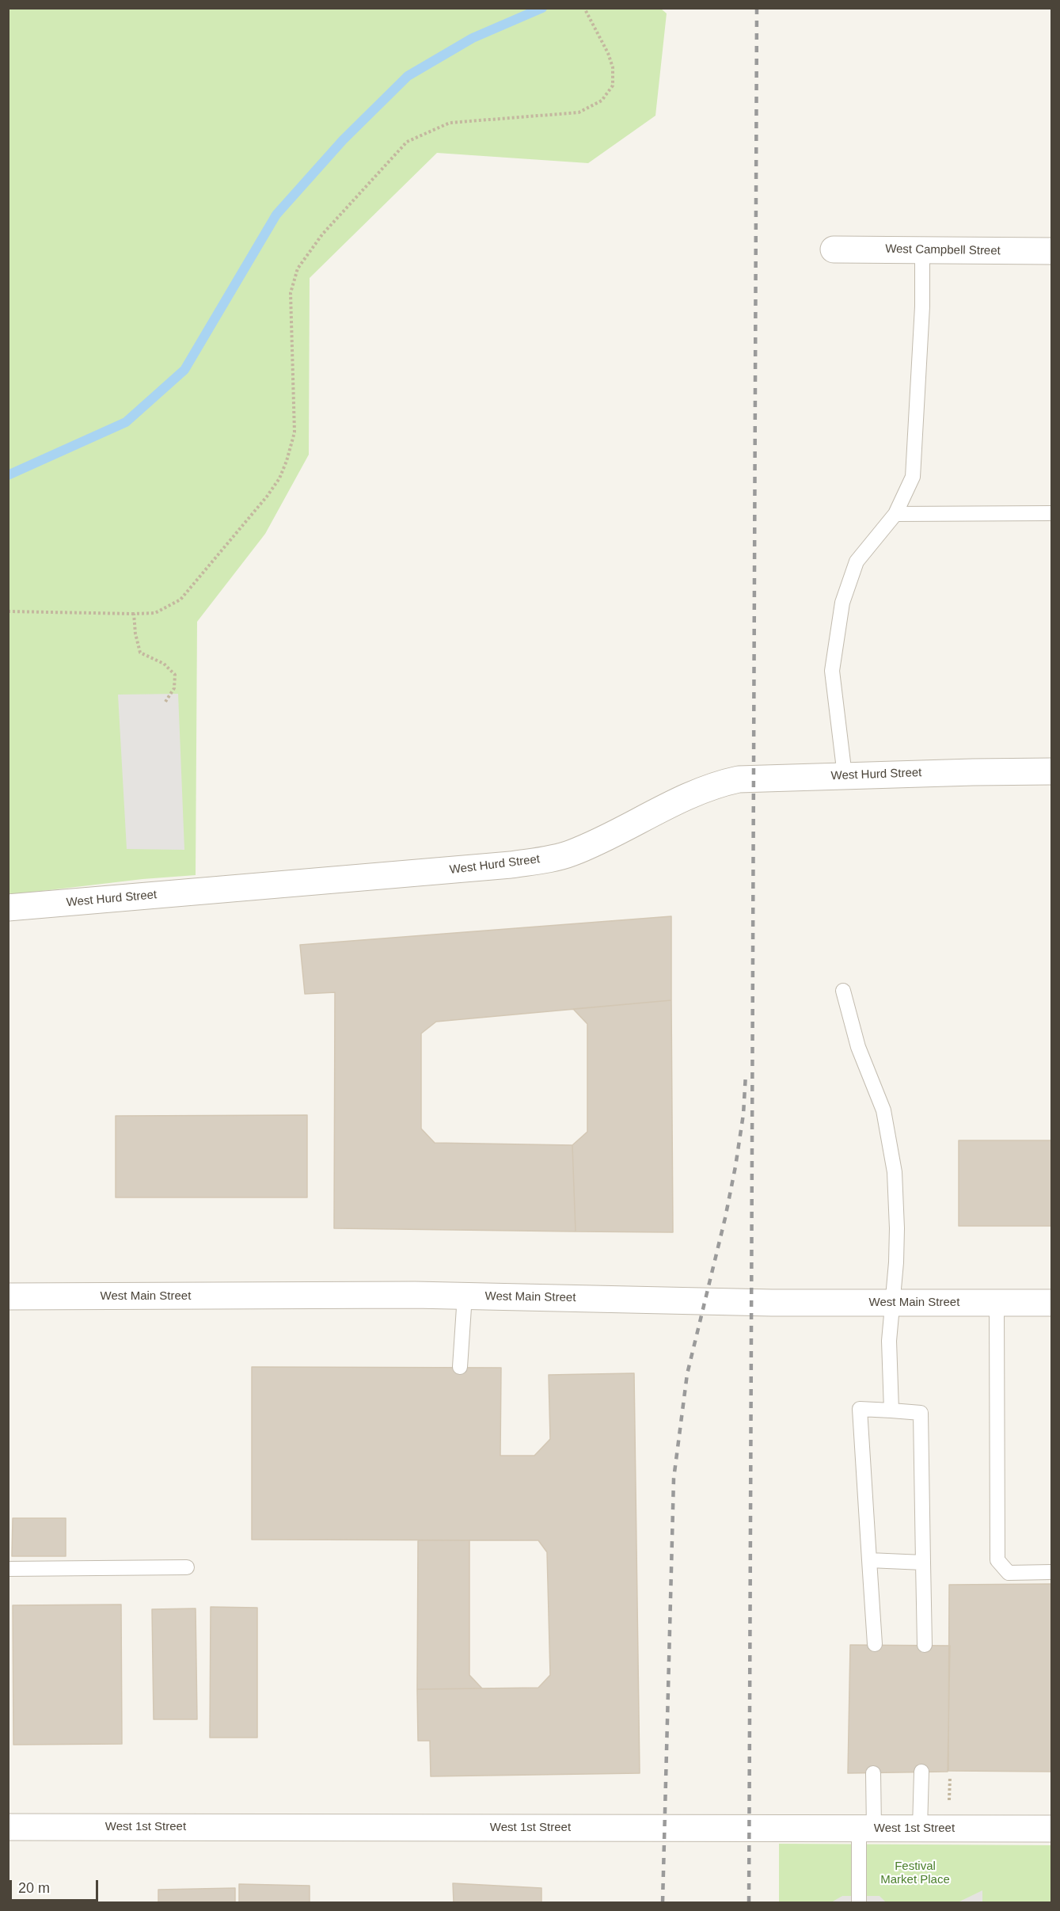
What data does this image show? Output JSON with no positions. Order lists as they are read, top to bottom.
{
  "streets": {
    "street": [
      "West Campbell Street",
      "West Hurd Street",
      "West Main Street",
      "West 1st Street"
    ]
  },
  "parks": ["Festival Market Place"],
  "scale_bar": "20 m"
}
